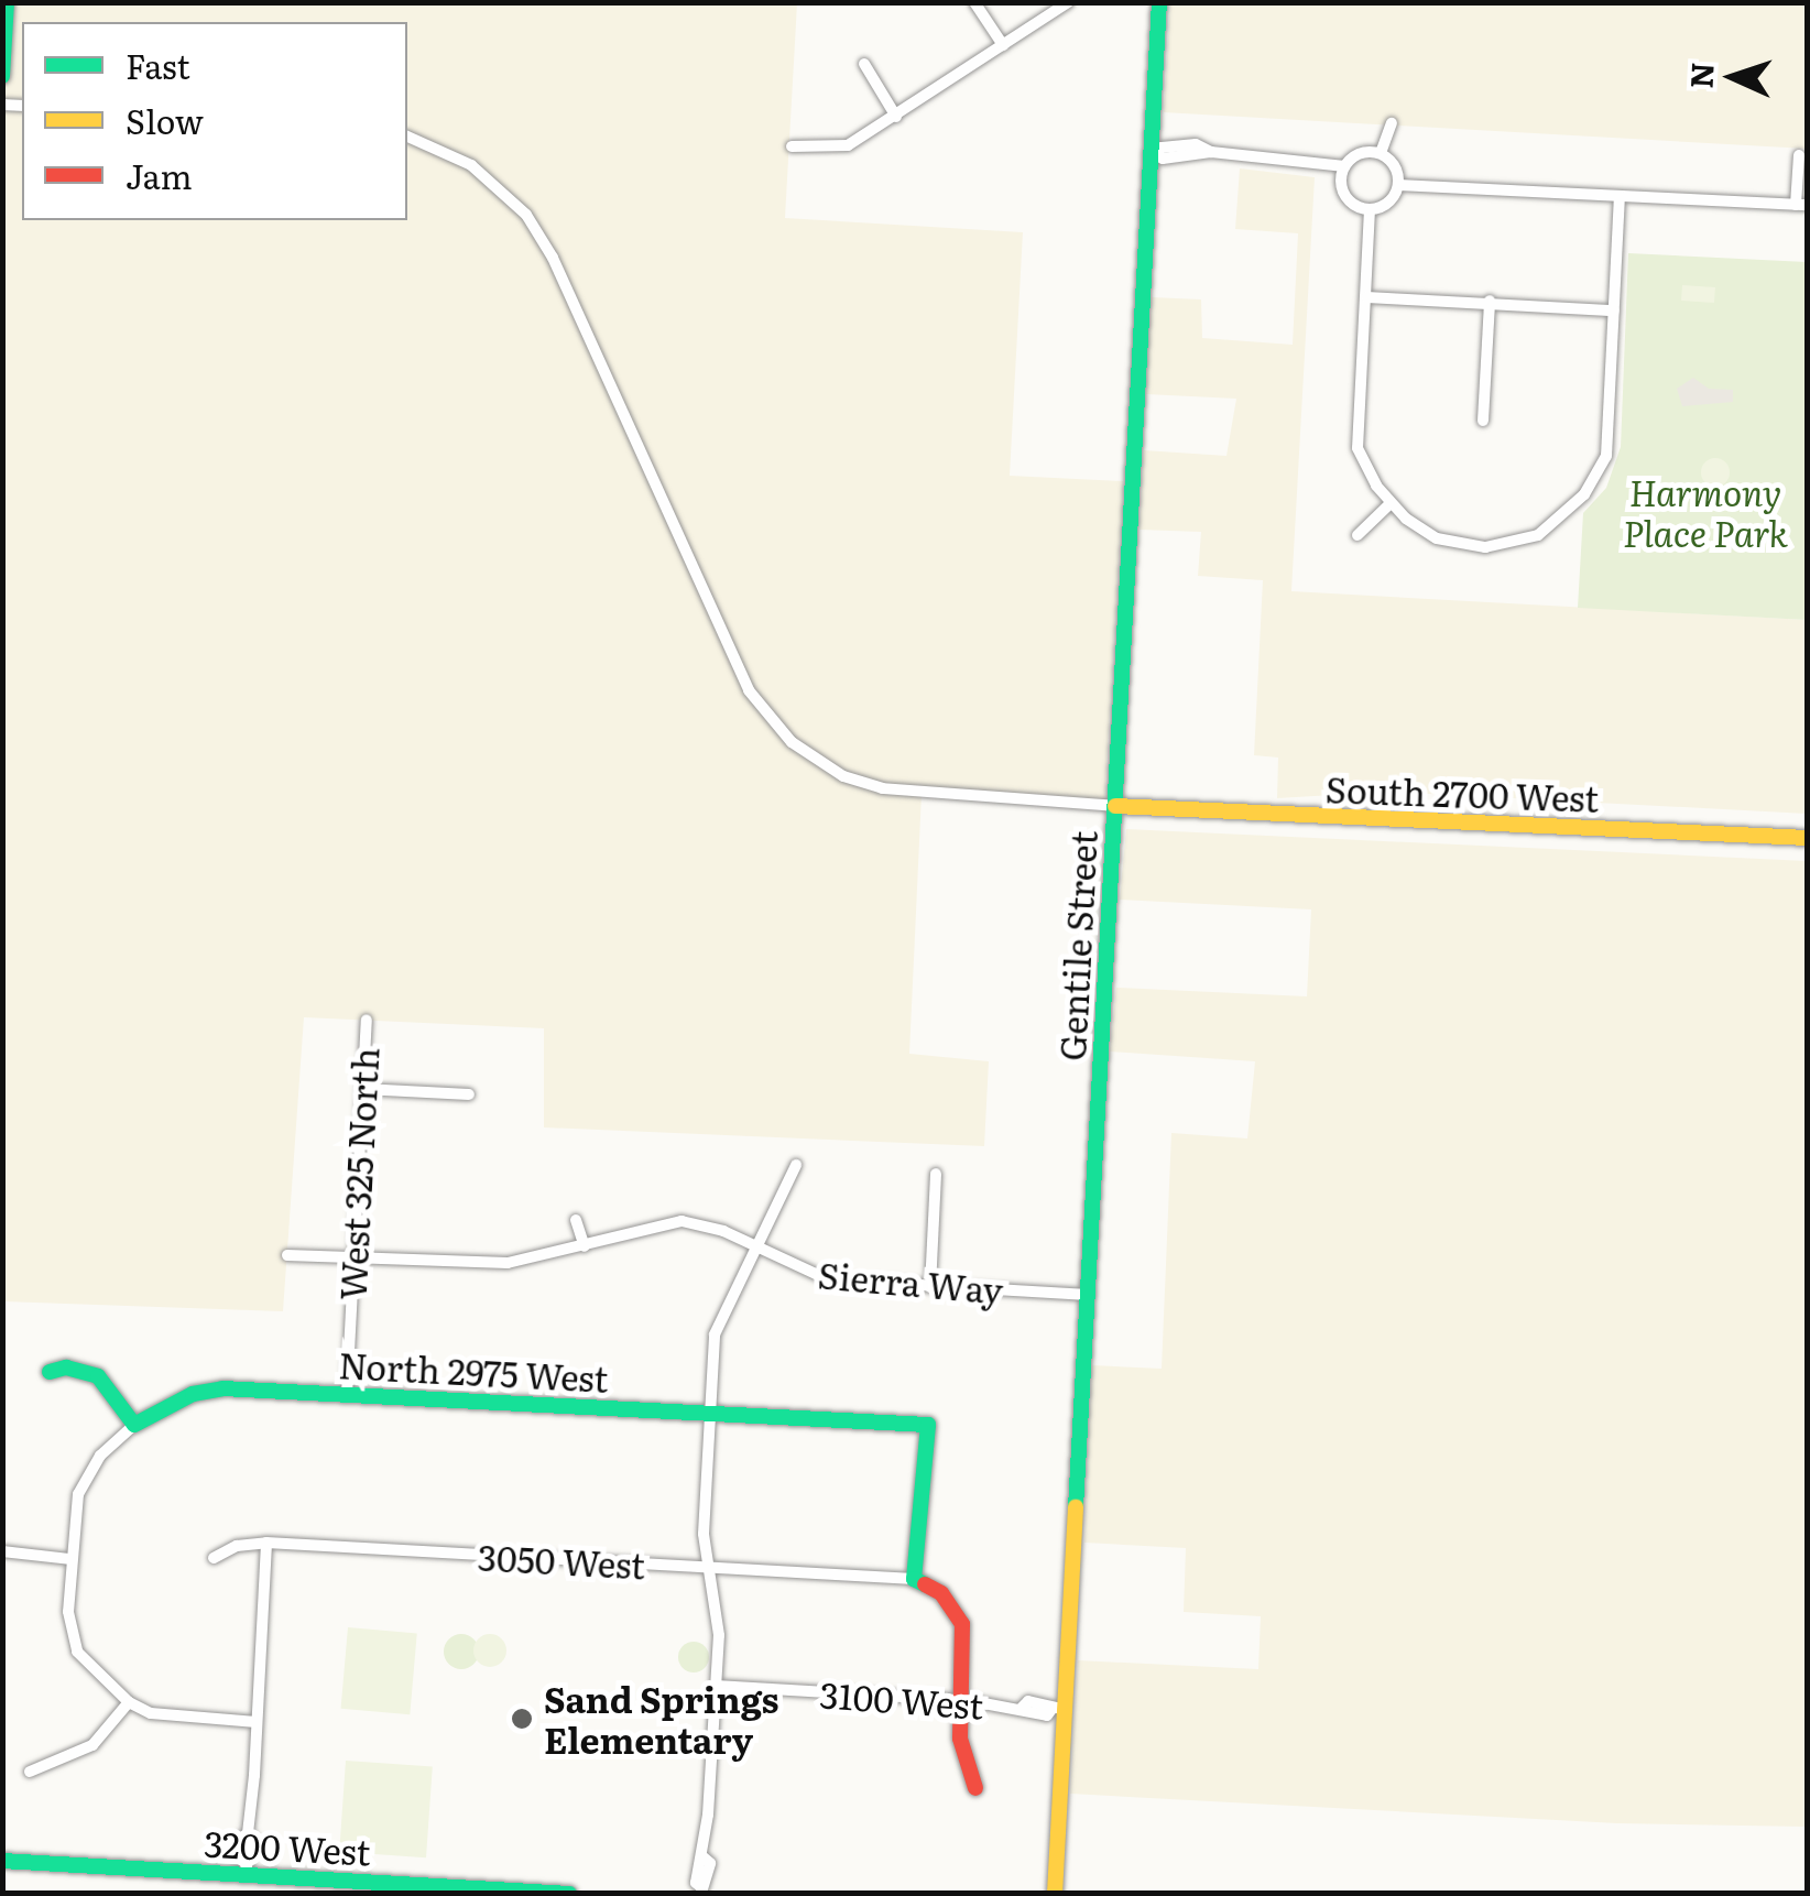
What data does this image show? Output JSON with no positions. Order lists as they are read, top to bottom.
{
  "streets": {
    "main road": [
      "South 2700 West",
      "Gentile Street",
      "North 2975 West",
      "3200 West"
    ],
    "street": [
      "West 325 North",
      "Sierra Way",
      "3050 West",
      "3100 West"
    ]
  },
  "crossings": [
    ["South 2700 West", "Gentile Street"],
    ["Gentile Street", "Sierra Way"],
    ["Gentile Street", "3100 West"],
    ["West 325 North", "Sierra Way"],
    ["West 325 North", "North 2975 West"],
    ["North 2975 West", "3050 West"]
  ],
  "parks": ["Harmony Place Park"],
  "places": ["Sand Springs Elementary"],
  "legend": ["Fast", "Slow", "Jam"],
  "north": "left"
}
